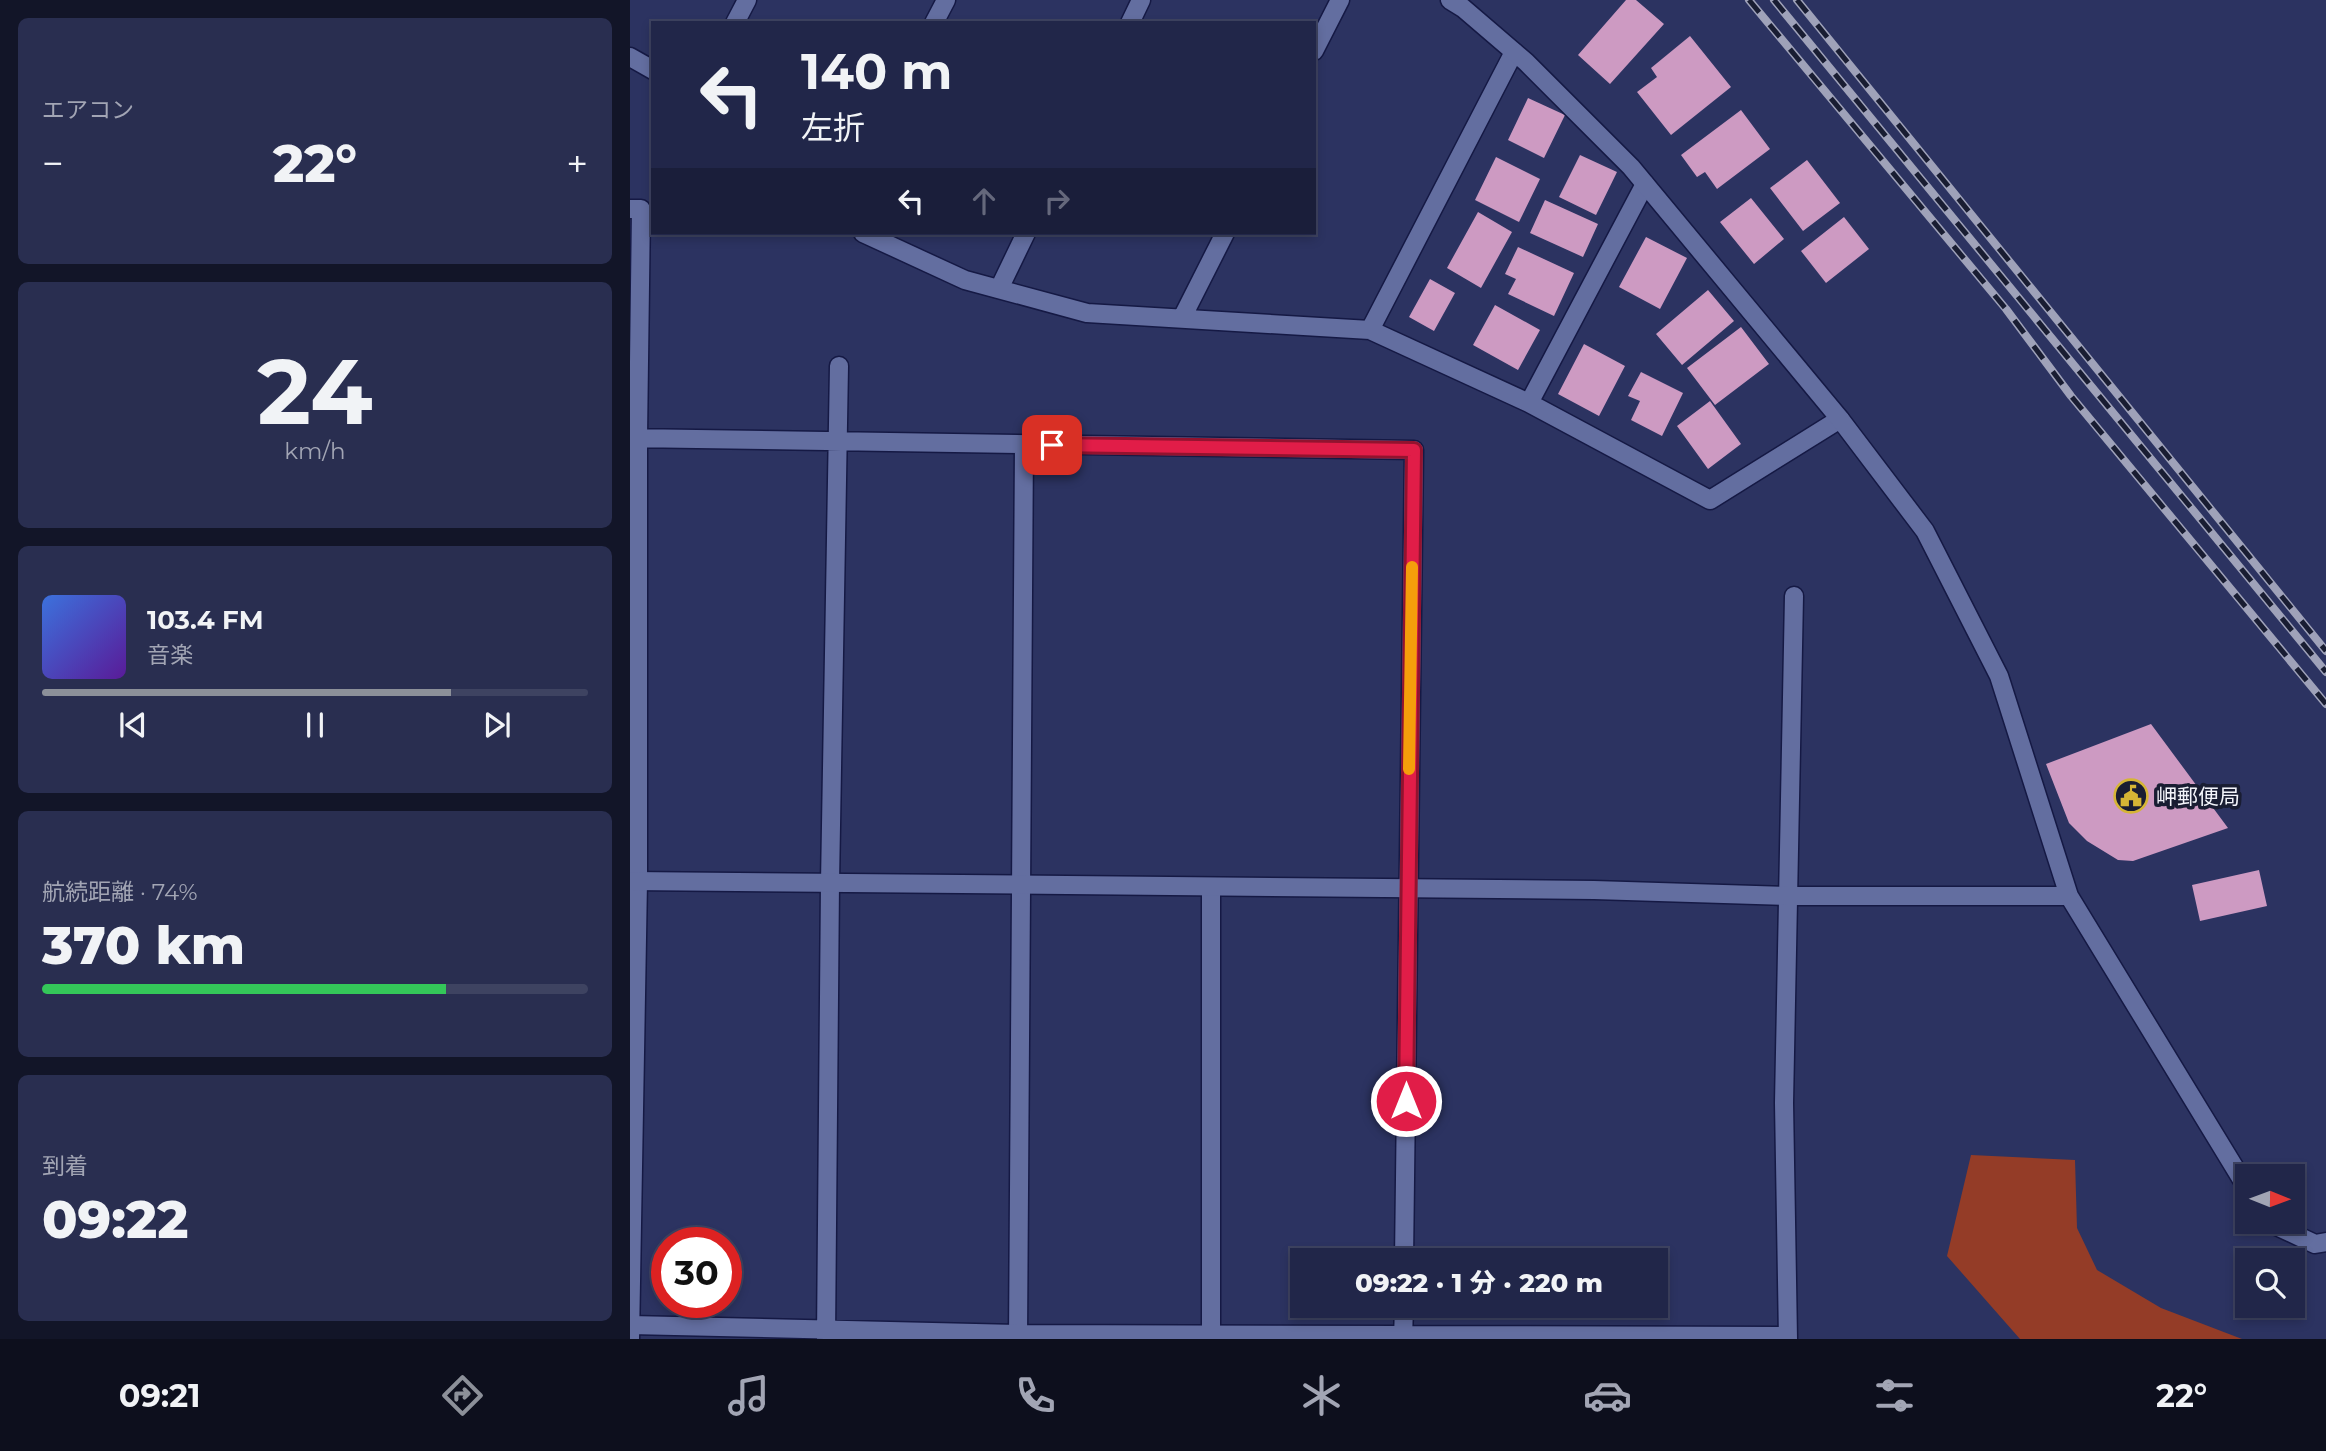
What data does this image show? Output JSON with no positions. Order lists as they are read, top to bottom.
{
  "places": {
    "public building": ["岬郵便局"]
  },
  "north": "right",
  "page": {
    "tile": [
      "エアコン",
      ["24", "km/h"],
      ["航続距離 · 74%", "370 km"],
      ["到着", "09:22"]
    ],
    "turn": ["140 m", "左折"],
    "heat": ["−", "22°", "+"],
    "song": ["103.4 FM", "音楽"],
    "limit": "30",
    "trip": "09:22 · 1 分 · 220 m",
    "tabs": ["09:21", "22°"]
  }
}
